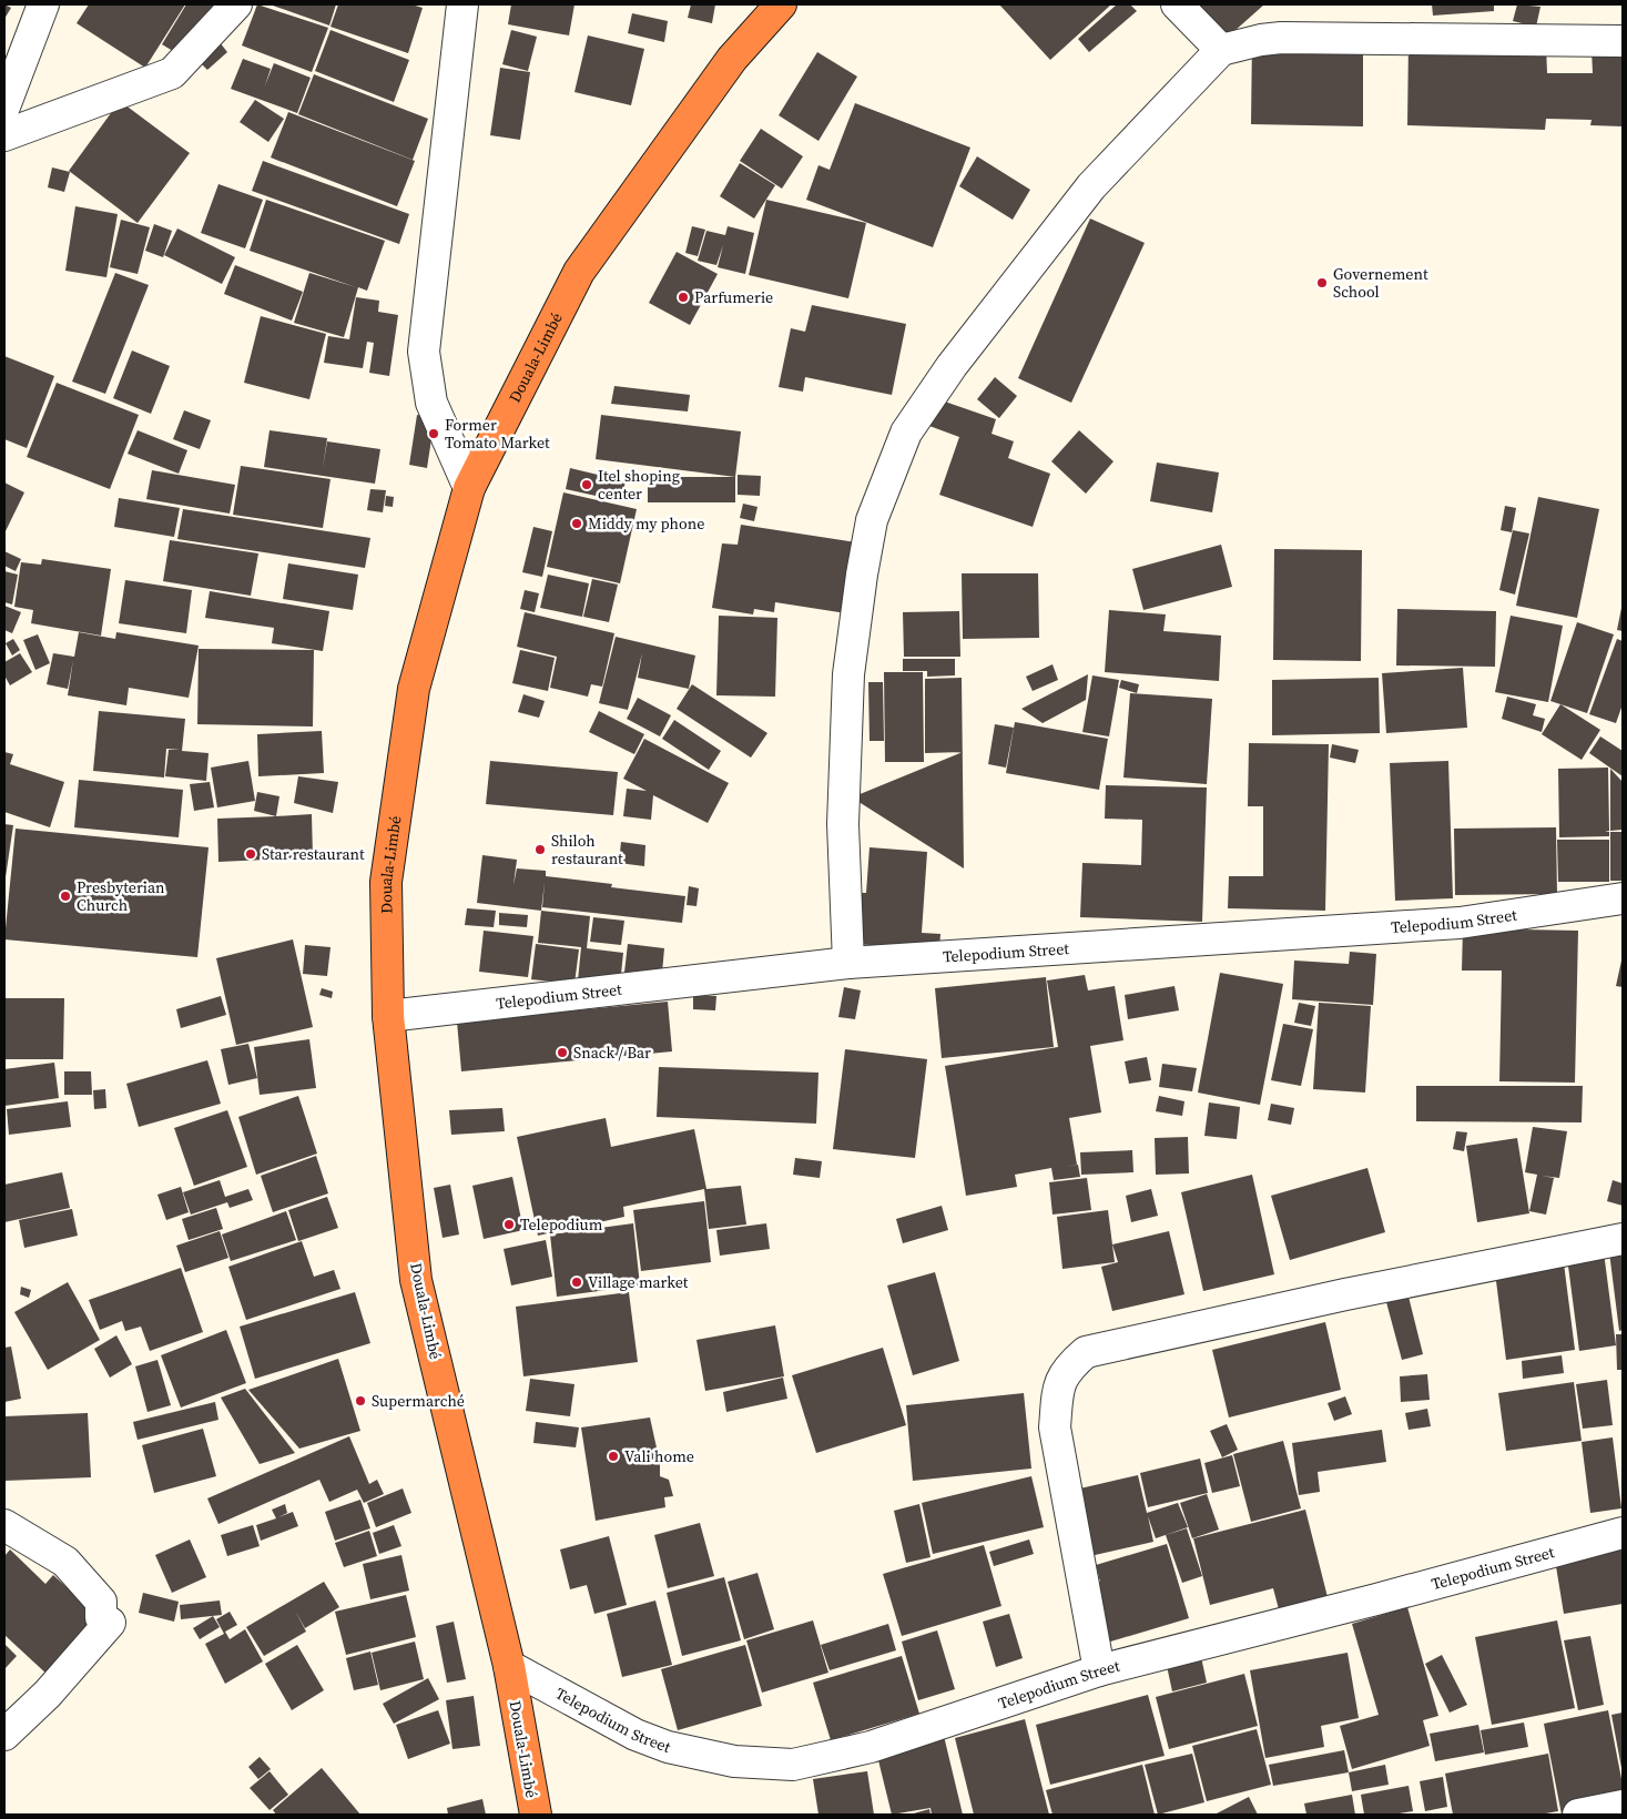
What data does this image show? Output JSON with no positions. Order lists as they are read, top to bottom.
{
  "streets": {
    "highway": ["Douala-Limbé"],
    "street": ["Telepodium Street"]
  },
  "crossings": [
    ["Douala-Limbé", "Telepodium Street"]
  ],
  "places": [
    "Governement School",
    "Parfumerie",
    "Former Tomato Market",
    "Itel shoping center",
    "Middy my phone",
    "Shiloh restaurant",
    "Star restaurant",
    "Presbyterian Church",
    "Snack / Bar",
    "Telepodium",
    "Village market",
    "Supermarché",
    "Vali home"
  ]
}
